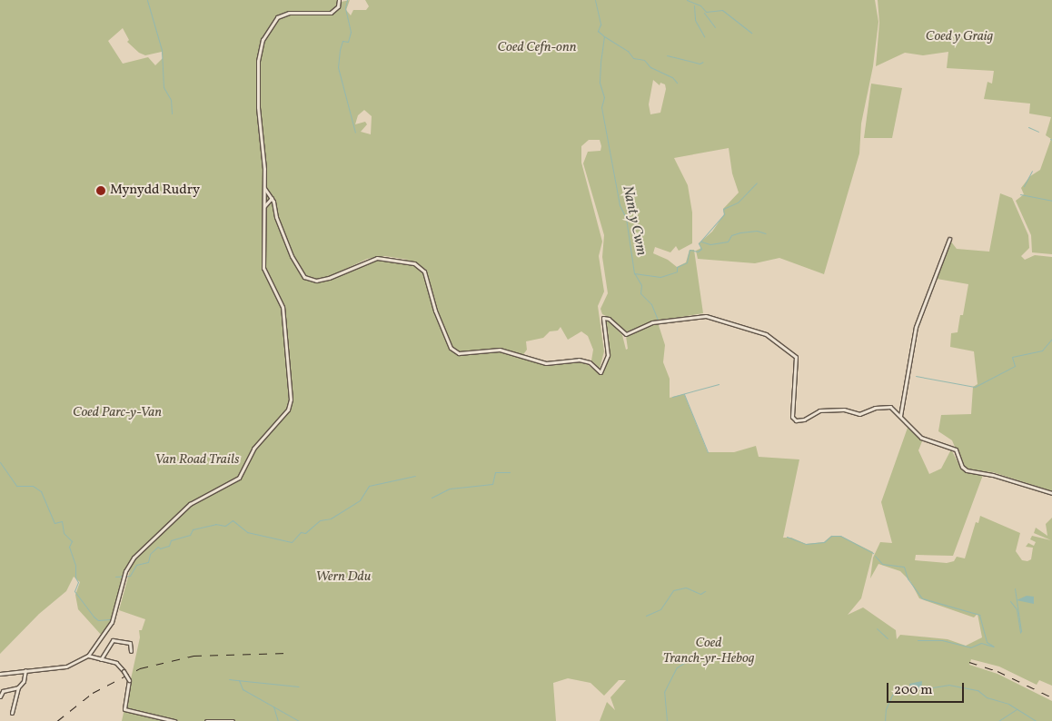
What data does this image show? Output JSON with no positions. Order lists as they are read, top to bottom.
{
  "water": ["Nant y Cwm"],
  "parks": [
    "Coed y Graig",
    "Coed Cefn-onn",
    "Coed Parc-y-Van",
    "Van Road Trails",
    "Wern Ddu",
    "Coed Tranch-yr-Hebog"
  ],
  "places": ["Mynydd Rudry"],
  "scale_bar": "200 m"
}
